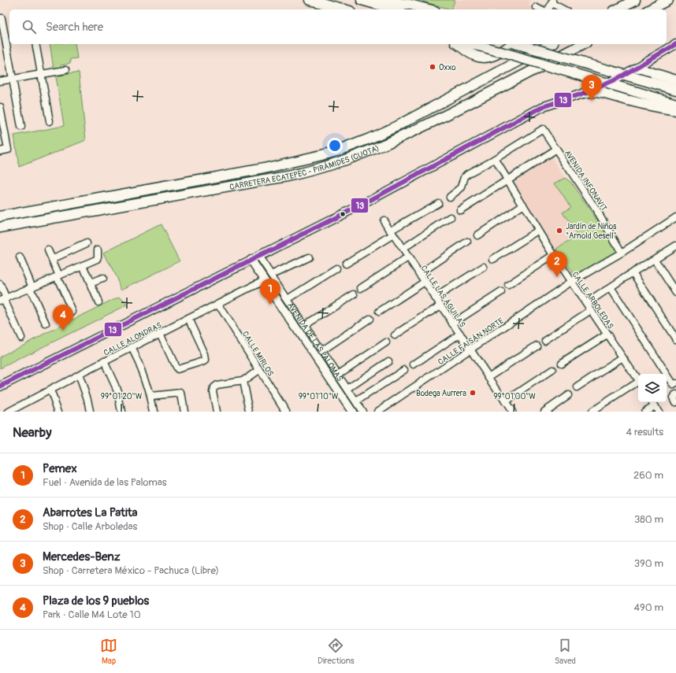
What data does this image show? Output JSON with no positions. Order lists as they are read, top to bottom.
{
  "streets": {
    "highway": ["CARRETERA ECATEPEC - PIRÁMIDES (CUOTA)"],
    "main road": ["AVENIDA DE LAS PALOMAS"],
    "street": [
      "AVENIDA INFONAVIT",
      "CALLE LAS ÁGUILAS",
      "CALLE ARBOLEDAS",
      "CALLE ALONDRAS",
      "CALLE FAISÁN NORTE",
      "CALLE MIRLOS"
    ]
  },
  "crossings": [
    ["AVENIDA INFONAVIT", "CALLE ARBOLEDAS"],
    ["AVENIDA INFONAVIT", "CALLE FAISÁN NORTE"],
    ["CALLE LAS ÁGUILAS", "CALLE FAISÁN NORTE"],
    ["CALLE ARBOLEDAS", "CALLE FAISÁN NORTE"],
    ["CALLE ALONDRAS", "AVENIDA DE LAS PALOMAS"],
    ["CALLE ALONDRAS", "CALLE MIRLOS"]
  ],
  "places": ["Oxxo", "Jardín de Niños \"Arnold Gesell\"", "Bodega Aurrera"],
  "lines": ["transit line 13"],
  "page": {
    "search": "Search here",
    "pins": [
      "3",
      "2",
      "1",
      "4"
    ],
    "heading": ["Nearby", "4 results"],
    "list": [
      {
        "mark": "1",
        "name": "Pemex",
        "note": "Fuel · Avenida de las Palomas",
        "value": "260 m"
      },
      {
        "mark": "2",
        "name": "Abarrotes La Patita",
        "note": "Shop · Calle Arboledas",
        "value": "380 m"
      },
      {
        "mark": "3",
        "name": "Mercedes-Benz",
        "note": "Shop · Carretera México - Pachuca (Libre)",
        "value": "390 m"
      },
      {
        "mark": "4",
        "name": "Plaza de los 9 pueblos",
        "note": "Park · Calle M4 Lote 10",
        "value": "490 m"
      }
    ],
    "nav": ["Map", "Directions", "Saved"]
  },
  "coordinates": ["99°01'20\"W", "99°01'10\"W", "99°01'00\"W"]
}
